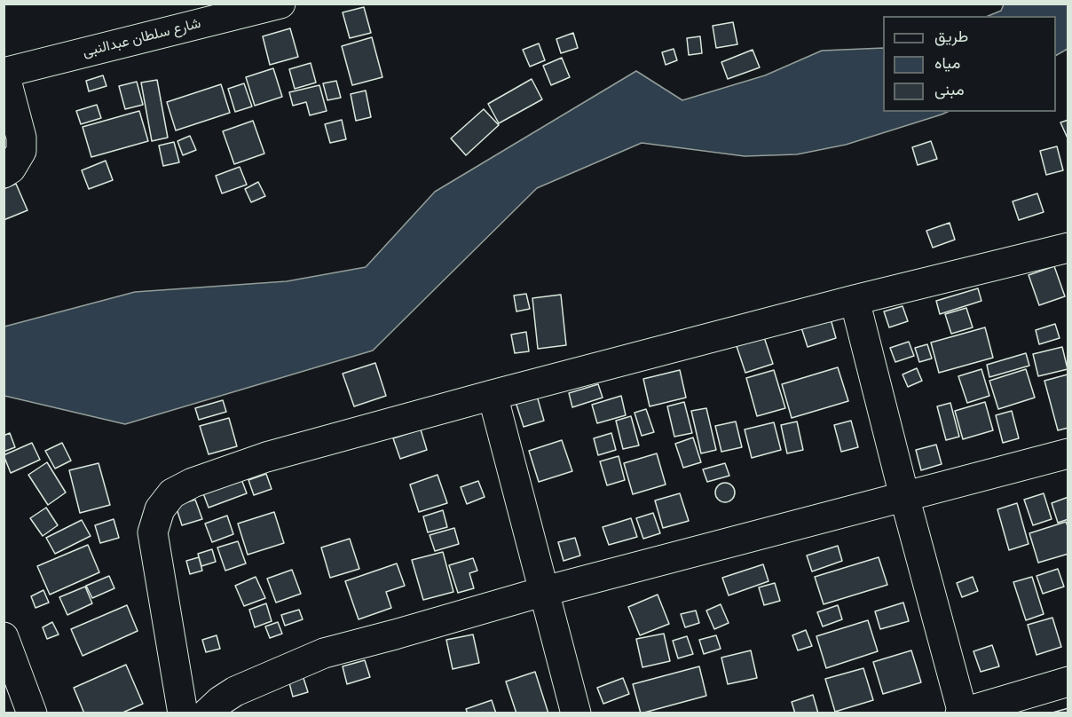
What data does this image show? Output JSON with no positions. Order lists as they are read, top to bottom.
{
  "streets": {
    "street": ["شارع سلطان عبدالنبى"]
  },
  "legend": ["طريق", "مياه", "مبنى"]
}
